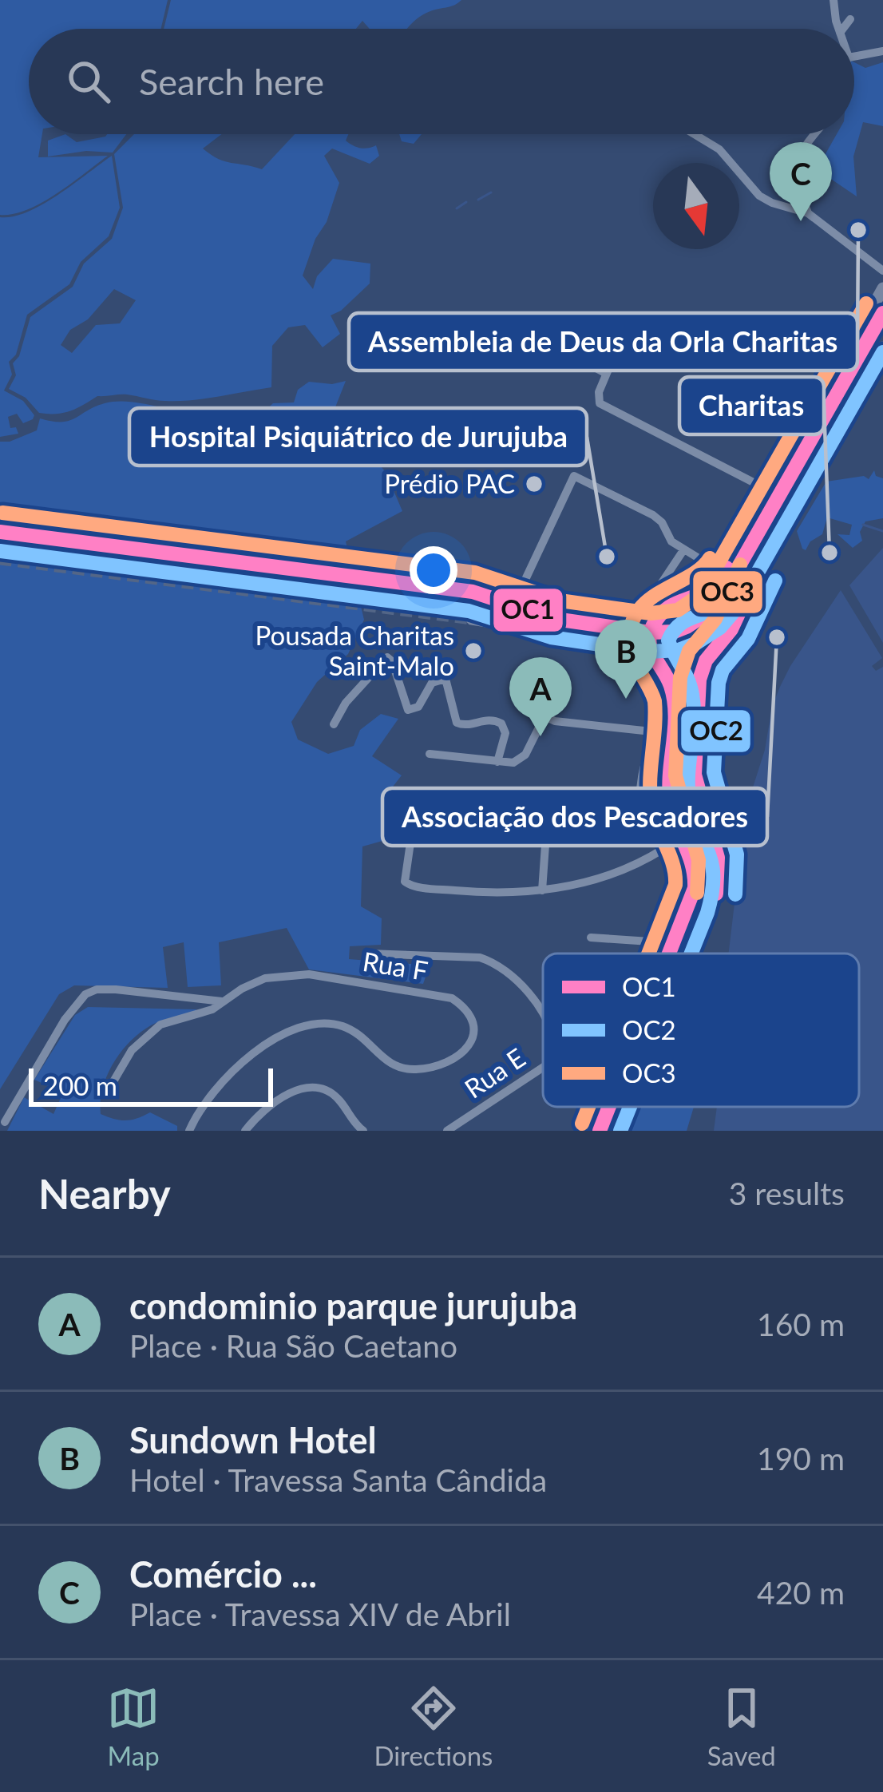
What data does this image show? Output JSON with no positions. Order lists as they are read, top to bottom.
{
  "streets": {
    "street": ["Rua F", "Rua E"]
  },
  "places": [
    "Assembleia de Deus da Orla Charitas",
    "Prédio PAC",
    "Charitas",
    "Hospital Psiquiátrico de Jurujuba",
    "Associação dos Pescadores",
    "Pousada Charitas Saint-Malo"
  ],
  "lines": ["transit line OC3", "transit line OC1", "transit line OC2"],
  "legend": ["OC1", "OC2", "OC3"],
  "scale_bar": "200 m",
  "north": "bottom",
  "page": {
    "search": "Search here",
    "pins": ["C", "B", "A"],
    "scale": "200 m",
    "heading": ["Nearby", "3 results"],
    "list": [
      {
        "mark": "A",
        "name": "condominio parque jurujuba",
        "note": "Place · Rua São Caetano",
        "value": "160 m"
      },
      {
        "mark": "B",
        "name": "Sundown Hotel",
        "note": "Hotel · Travessa Santa Cândida",
        "value": "190 m"
      },
      {
        "mark": "C",
        "name": "Comércio ...",
        "note": "Place · Travessa XIV de Abril",
        "value": "420 m"
      }
    ],
    "nav": ["Map", "Directions", "Saved"]
  }
}
